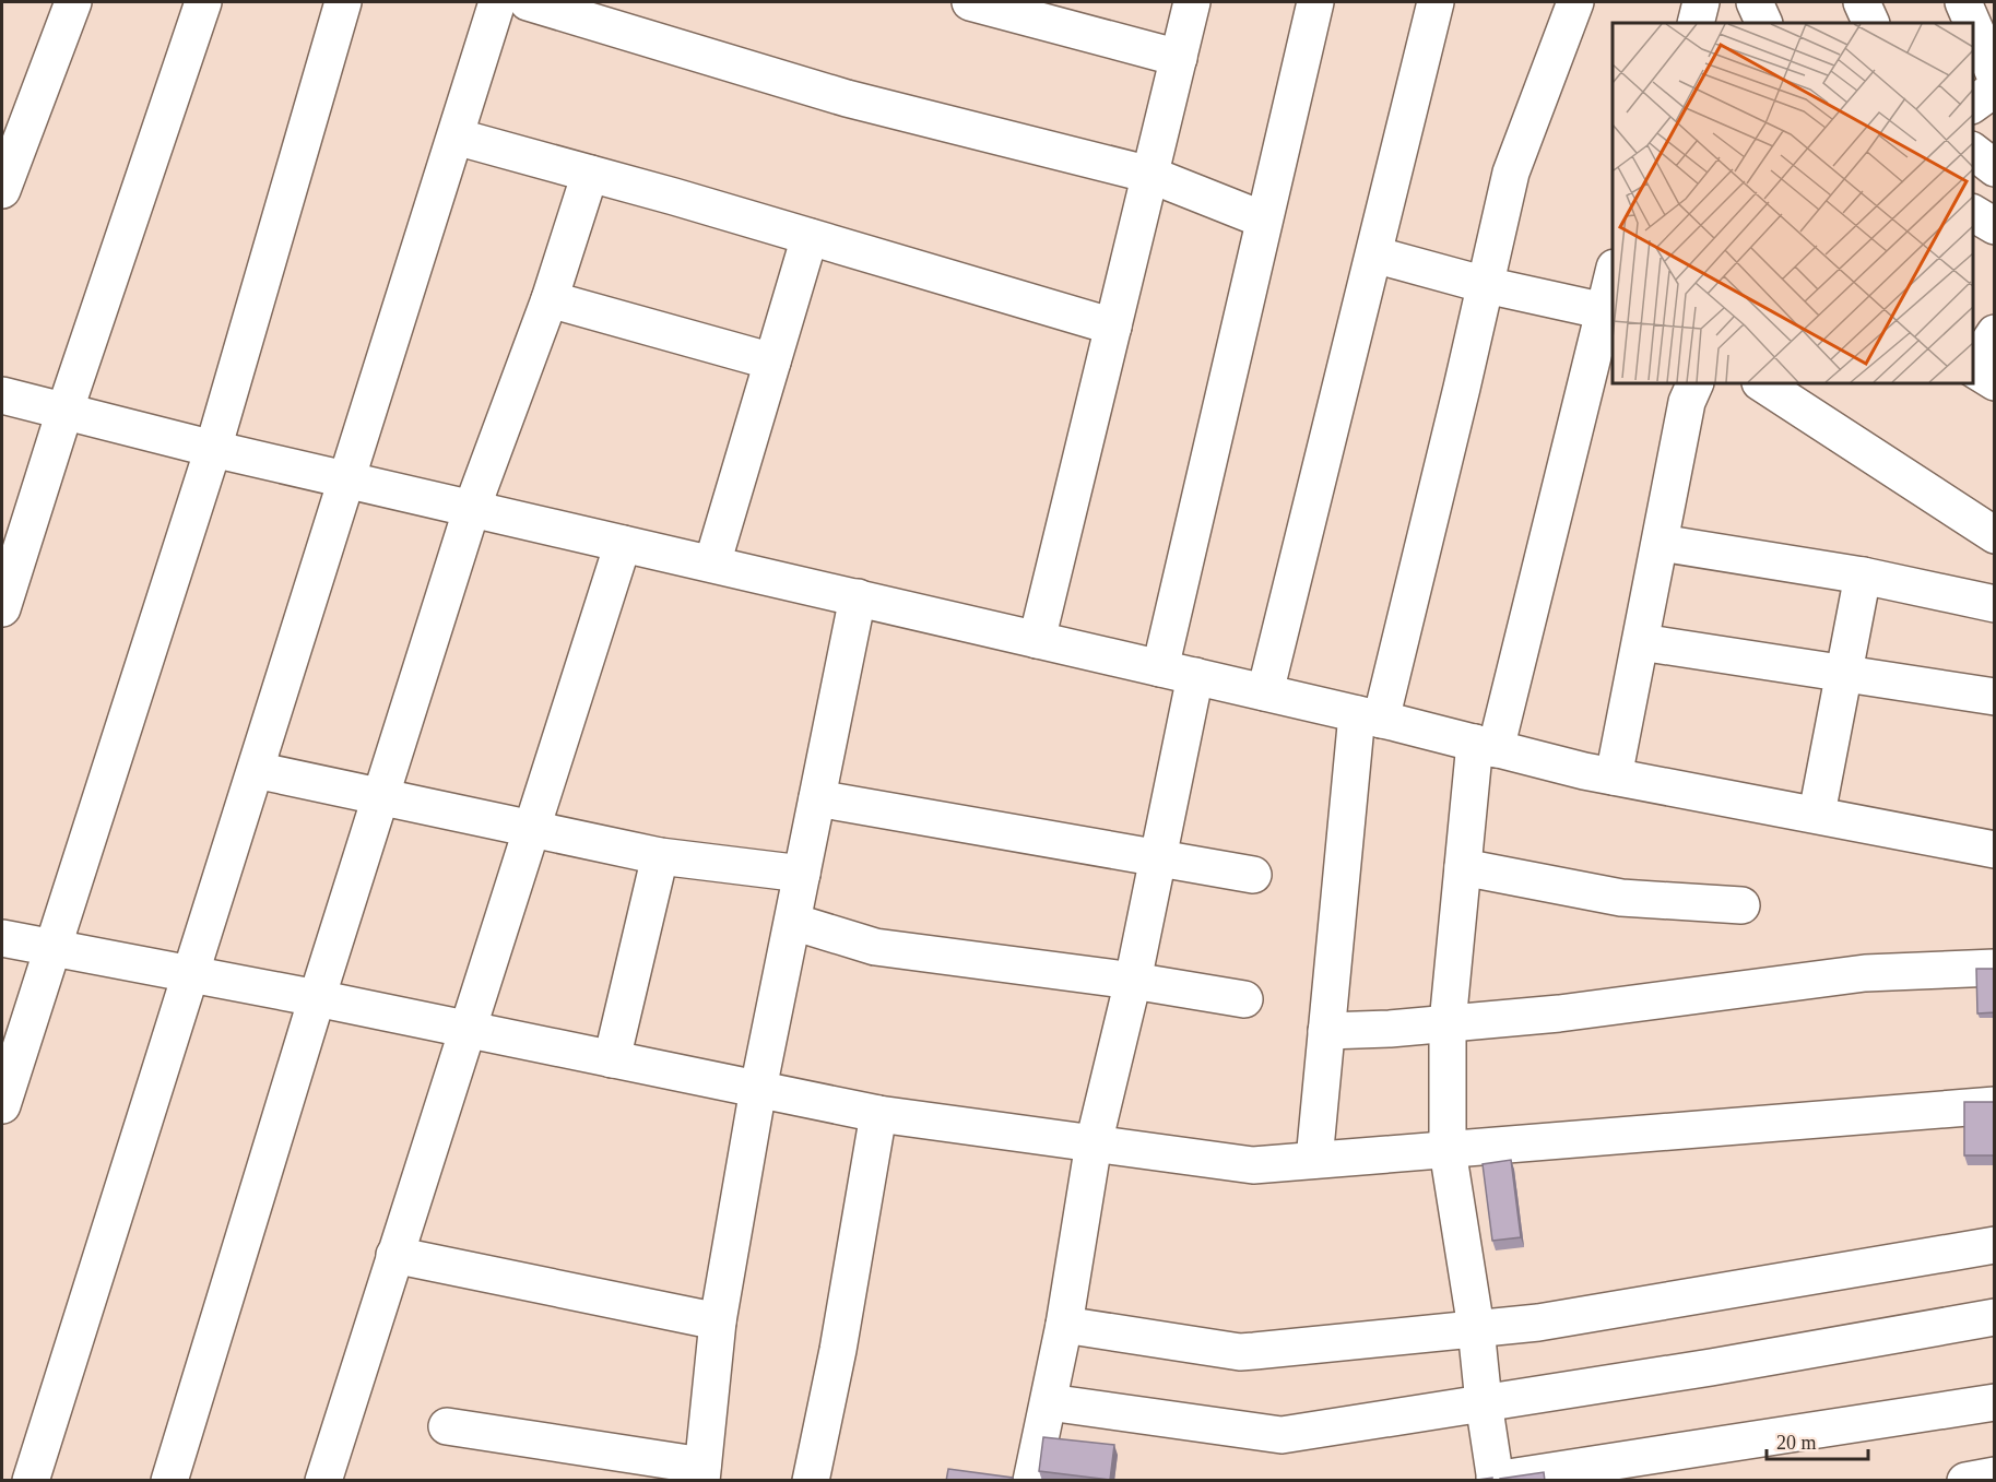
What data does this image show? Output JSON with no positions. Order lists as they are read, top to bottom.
{
  "scale_bar": "20 m"
}
